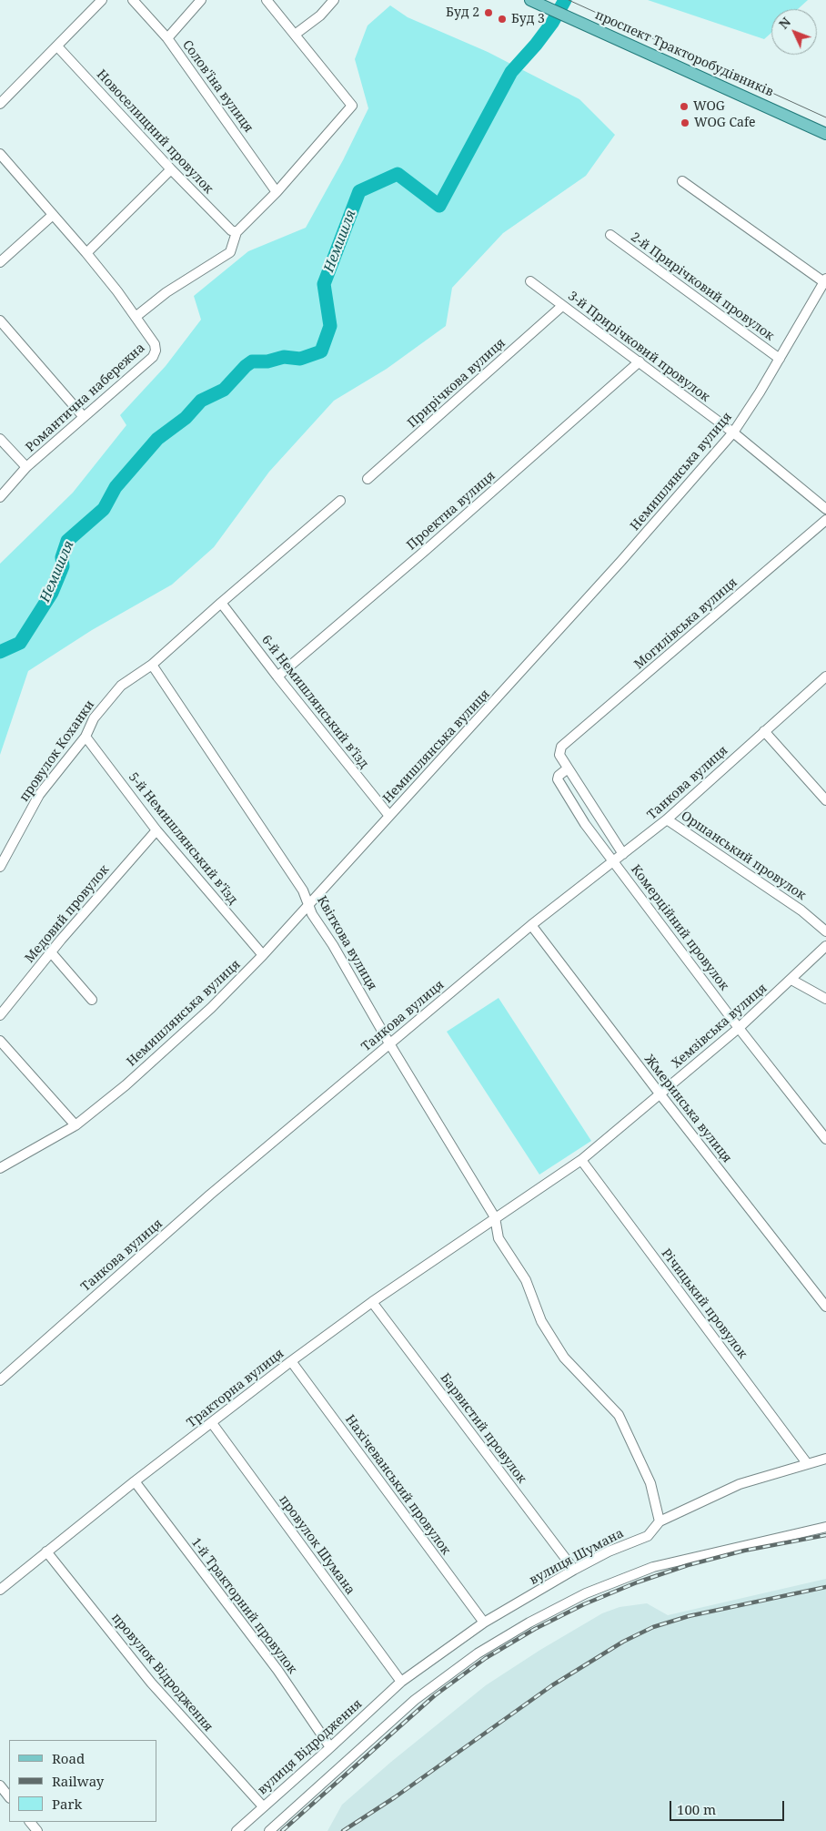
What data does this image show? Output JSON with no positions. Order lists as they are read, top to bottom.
{
  "streets": {
    "main road": ["проспект Тракторобудівників"],
    "street": [
      "Солов'їна вулиця",
      "Новоселищний провулок",
      "2-й Прирічковий провулок",
      "3-й Прирічковий провулок",
      "Прирічкова вулиця",
      "Романтична набережна",
      "Немишлянська вулиця",
      "Проектна вулиця",
      "Могилівська вулиця",
      "6-й Немишлянський в’їзд",
      "провулок Коханки",
      "Танкова вулиця",
      "5-й Немишлянський в’їзд",
      "Оршанський провулок",
      "Медовий провулок",
      "Комерційний провулок",
      "Квіткова вулиця",
      "Хемзівська вулиця",
      "Жмеринська вулиця",
      "Річицький провулок",
      "Тракторна вулиця",
      "Барвистий провулок",
      "Нахічеванський провулок",
      "провулок Шумана",
      "вулиця Шумана",
      "1-й Тракторний провулок",
      "провулок Відродження",
      "вулиця Відродження"
    ]
  },
  "crossings": [
    ["2-й Прирічковий провулок", "Немишлянська вулиця"],
    ["3-й Прирічковий провулок", "Прирічкова вулиця"],
    ["3-й Прирічковий провулок", "Немишлянська вулиця"],
    ["3-й Прирічковий провулок", "Проектна вулиця"],
    ["Немишлянська вулиця", "6-й Немишлянський в’їзд"],
    ["Немишлянська вулиця", "5-й Немишлянський в’їзд"],
    ["Немишлянська вулиця", "Квіткова вулиця"],
    ["Проектна вулиця", "6-й Немишлянський в’їзд"],
    ["Могилівська вулиця", "Комерційний провулок"],
    ["провулок Коханки", "5-й Немишлянський в’їзд"],
    ["провулок Коханки", "Квіткова вулиця"],
    ["Танкова вулиця", "Оршанський провулок"],
    ["Танкова вулиця", "Комерційний провулок"],
    ["Танкова вулиця", "Квіткова вулиця"],
    ["Танкова вулиця", "Жмеринська вулиця"],
    ["5-й Немишлянський в’їзд", "Медовий провулок"],
    ["Комерційний провулок", "Хемзівська вулиця"],
    ["Квіткова вулиця", "Хемзівська вулиця"],
    ["Квіткова вулиця", "Тракторна вулиця"],
    ["Квіткова вулиця", "вулиця Шумана"],
    ["Хемзівська вулиця", "Жмеринська вулиця"],
    ["Хемзівська вулиця", "Річицький провулок"],
    ["Хемзівська вулиця", "Тракторна вулиця"],
    ["Річицький провулок", "вулиця Шумана"],
    ["Тракторна вулиця", "Барвистий провулок"],
    ["Тракторна вулиця", "Нахічеванський провулок"],
    ["Тракторна вулиця", "провулок Шумана"],
    ["Тракторна вулиця", "1-й Тракторний провулок"],
    ["Тракторна вулиця", "провулок Відродження"],
    ["Барвистий провулок", "вулиця Шумана"],
    ["Нахічеванський провулок", "вулиця Шумана"],
    ["провулок Шумана", "вулиця Шумана"],
    ["провулок Шумана", "вулиця Відродження"],
    ["вулиця Шумана", "вулиця Відродження"],
    ["1-й Тракторний провулок", "вулиця Відродження"],
    ["провулок Відродження", "вулиця Відродження"]
  ],
  "water": ["Немишля"],
  "places": [
    "Буд 2",
    "Буд 3",
    "WOG",
    "WOG Cafe"
  ],
  "legend": ["Road", "Railway", "Park"],
  "scale_bar": "100 m",
  "north": "top left"
}
